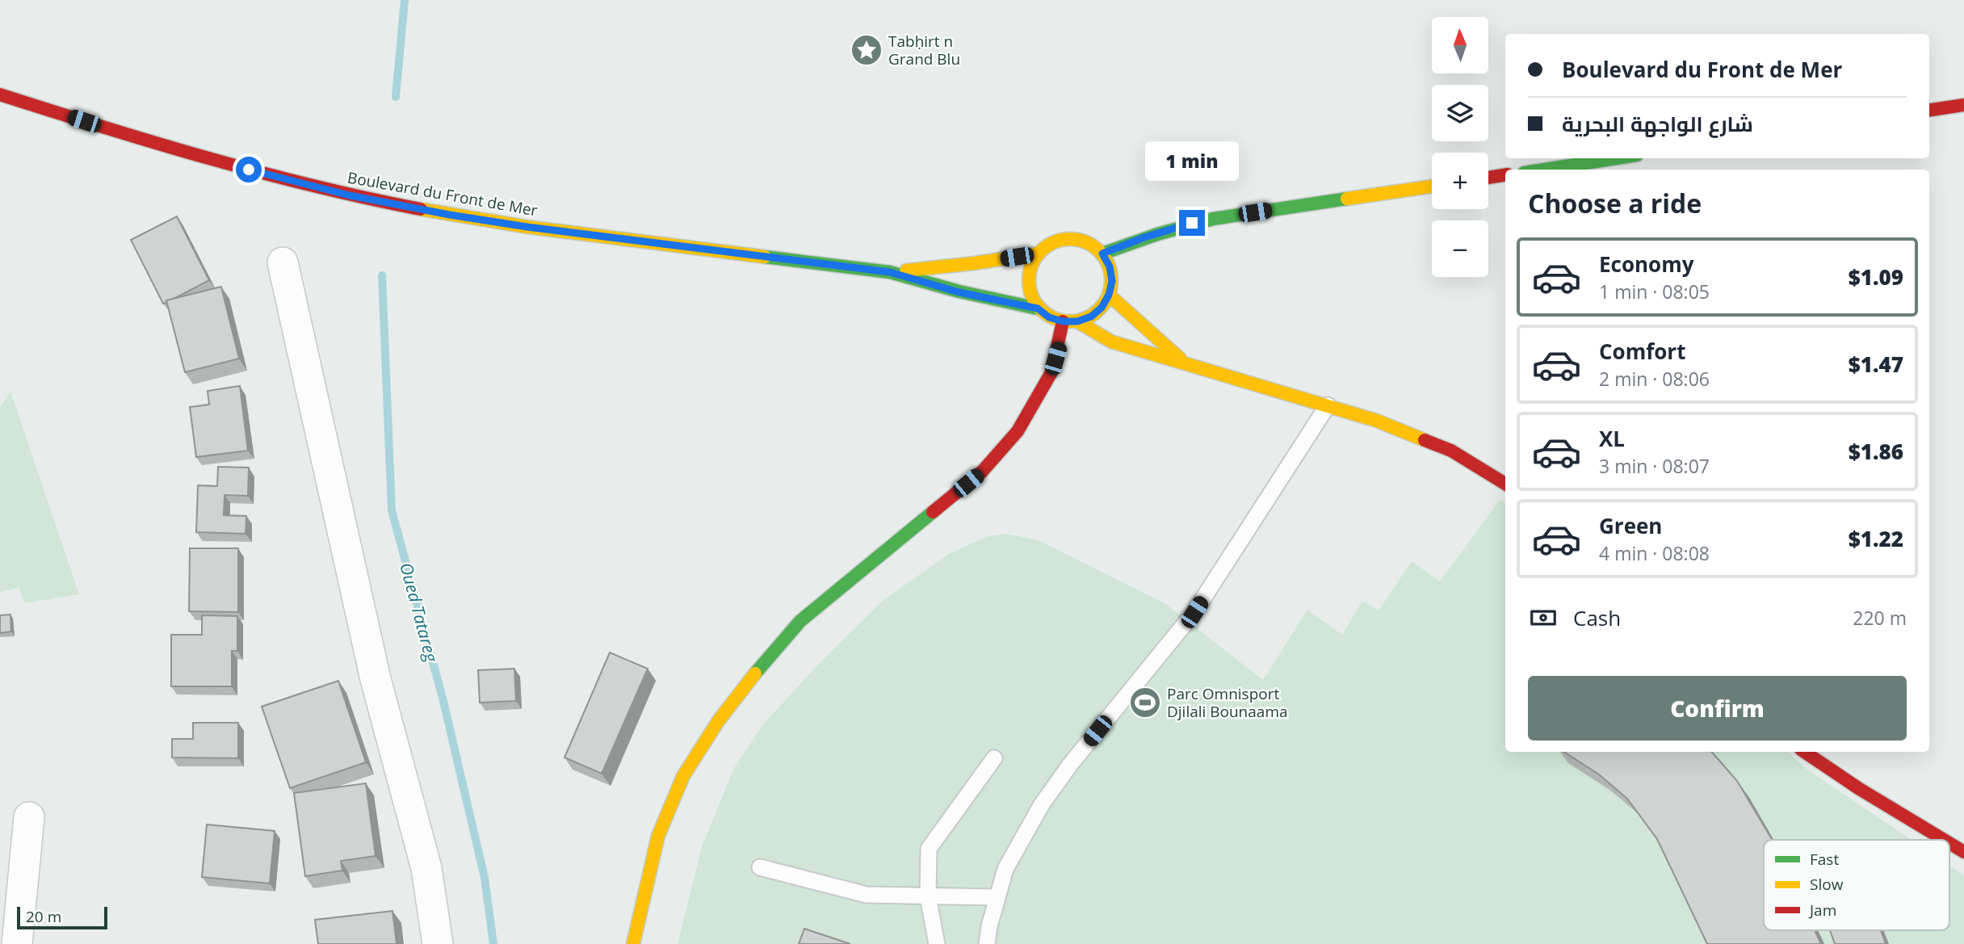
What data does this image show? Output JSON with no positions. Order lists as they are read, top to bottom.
{
  "streets": {
    "main road": ["Boulevard du Front de Mer"]
  },
  "water": ["Oued Tatareg"],
  "places": {
    "place": ["Tabḥirt n Grand Blu"],
    "sports": ["Parc Omnisport Djilali Bounaama"]
  },
  "legend": ["Fast", "Slow", "Jam"],
  "scale_bar": "20 m",
  "north": "top",
  "page": {
    "map_buttons": ["+", "−"],
    "banner": ["Boulevard du Front de Mer", "شارع الواجهة البحرية"],
    "bubble": "1 min",
    "heading": "Choose a ride",
    "list": [
      {
        "name": "Economy",
        "note": "1 min · 08:05",
        "value": "$1.09"
      },
      {
        "name": "Comfort",
        "note": "2 min · 08:06",
        "value": "$1.47"
      },
      {
        "name": "XL",
        "note": "3 min · 08:07",
        "value": "$1.86"
      },
      {
        "name": "Green",
        "note": "4 min · 08:08",
        "value": "$1.22"
      }
    ],
    "pay": ["Cash", "220 m"],
    "buttons": "Confirm",
    "scale": "20 m"
  }
}
